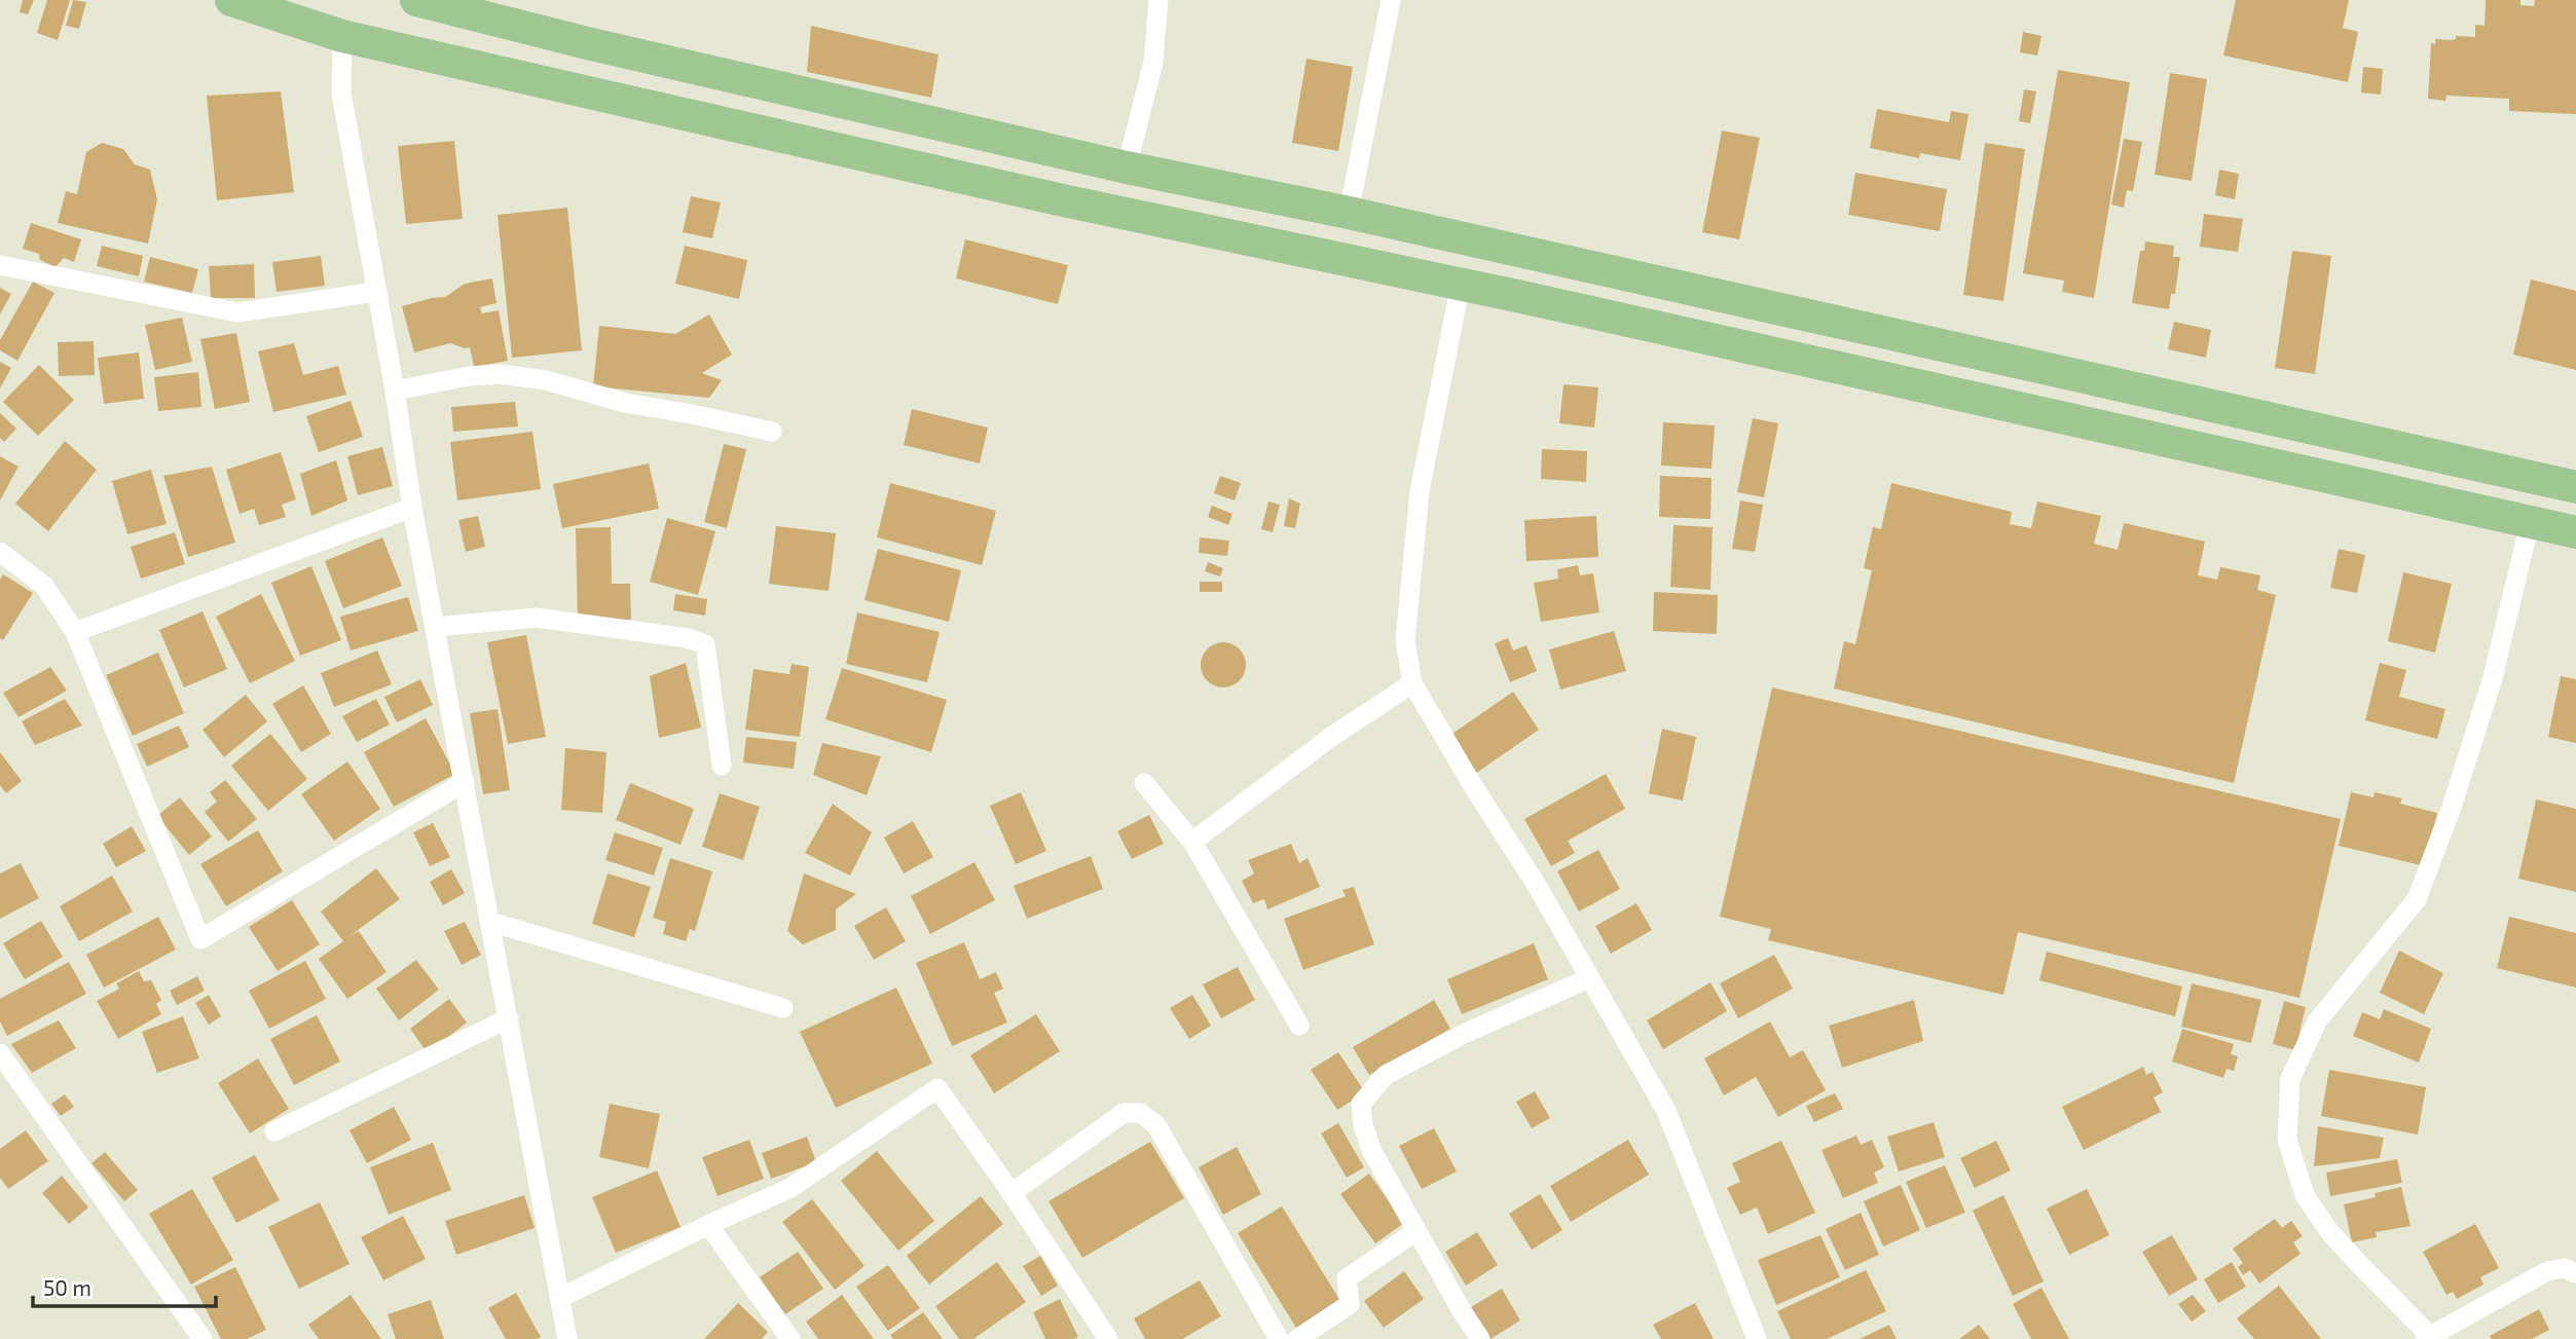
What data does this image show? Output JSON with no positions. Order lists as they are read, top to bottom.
{
  "scale_bar": "50 m"
}
